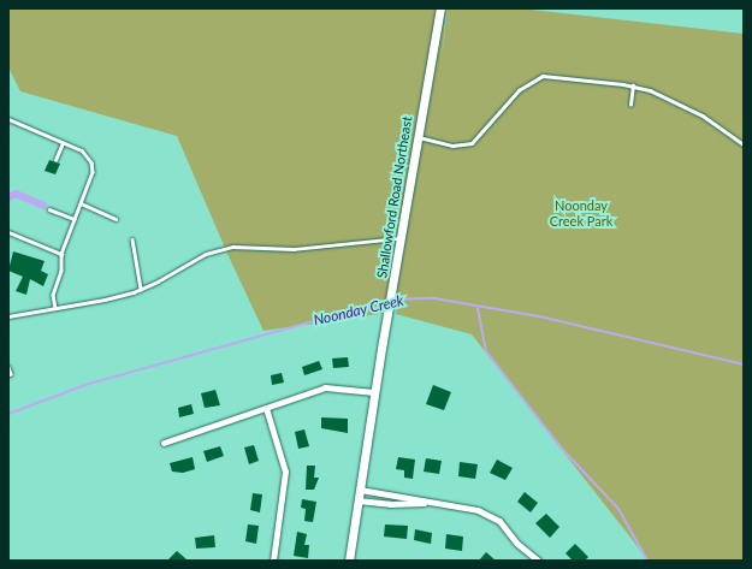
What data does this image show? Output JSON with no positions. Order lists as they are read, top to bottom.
{
  "streets": {
    "street": ["Shallowford Road Northeast"]
  },
  "water": ["Noonday Creek"],
  "parks": ["Noonday Creek Park"]
}
